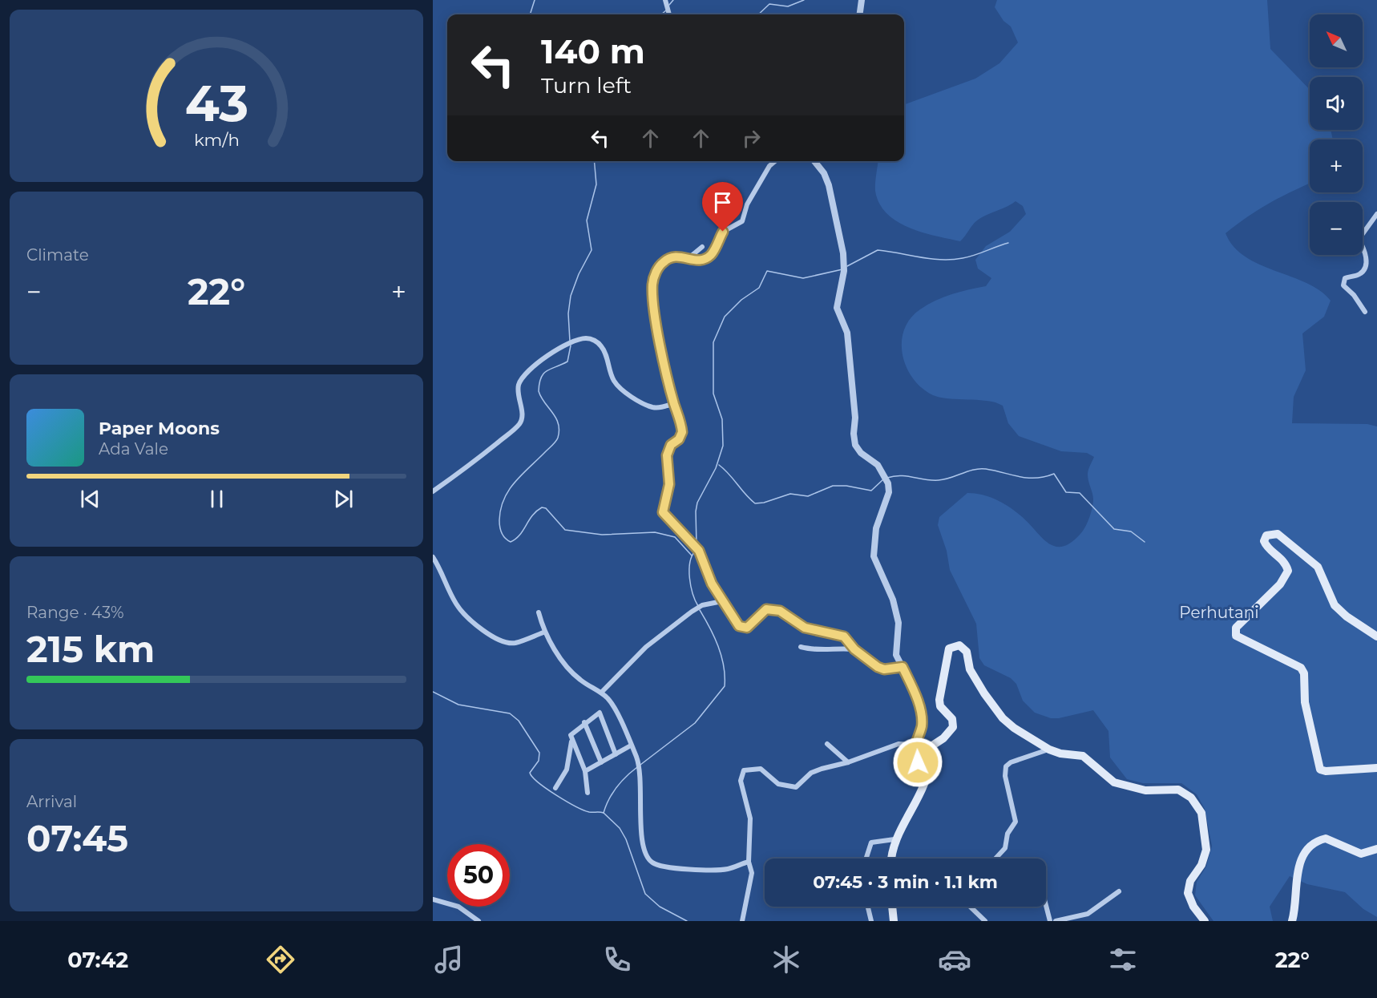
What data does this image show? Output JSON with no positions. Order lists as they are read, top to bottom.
{
  "parks": ["Perhutani"],
  "north": "top left",
  "page": {
    "map_buttons": ["+", "−"],
    "turn": ["140 m", "Turn left"],
    "tile": [
      "Climate",
      ["Range · 43%", "215 km"],
      ["Arrival", "07:45"]
    ],
    "heat": ["−", "22°", "+"],
    "song": ["Paper Moons", "Ada Vale"],
    "limit": "50",
    "trip": "07:45 · 3 min · 1.1 km",
    "tabs": ["07:42", "22°"],
    "gauge": ["43", "km/h"]
  }
}
